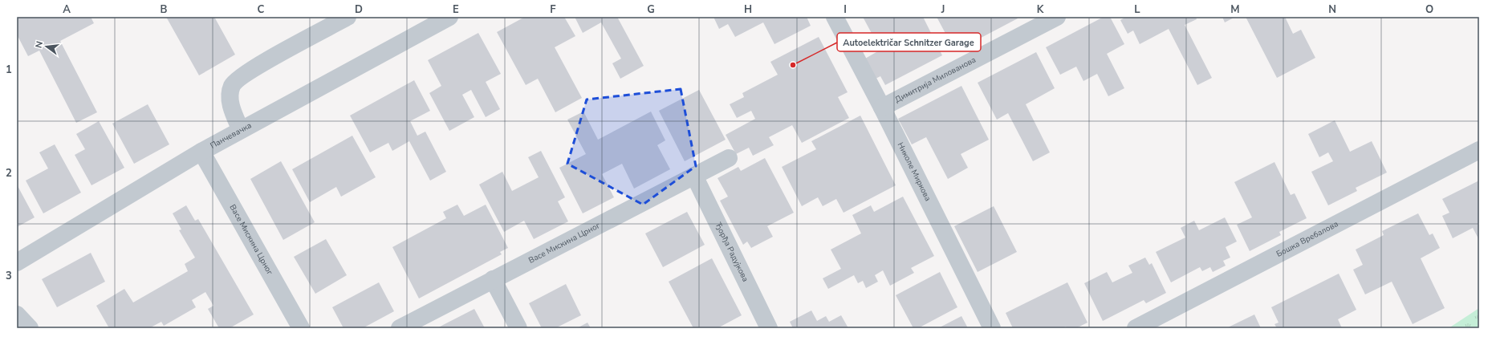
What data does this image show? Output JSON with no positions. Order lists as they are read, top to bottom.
{
  "streets": {
    "street": [
      "Димитрија Милованова",
      "Панчевачка",
      "Николе Миркова",
      "Бошка Вребалова",
      "Васе Мискина Црног",
      "Ђорђа Радујкова"
    ]
  },
  "crossings": [
    ["Димитрија Милованова", "Николе Миркова"],
    ["Панчевачка", "Васе Мискина Црног"],
    ["Васе Мискина Црног", "Ђорђа Радујкова"]
  ],
  "places": ["Autoelektričar Schnitzer Garage"],
  "north": "left",
  "grid": {
    "columns": [
      "A",
      "B",
      "C",
      "D",
      "E",
      "F",
      "G",
      "H",
      "I",
      "J",
      "K",
      "L",
      "M",
      "N",
      "O"
    ],
    "rows": ["1", "2", "3"]
  }
}
